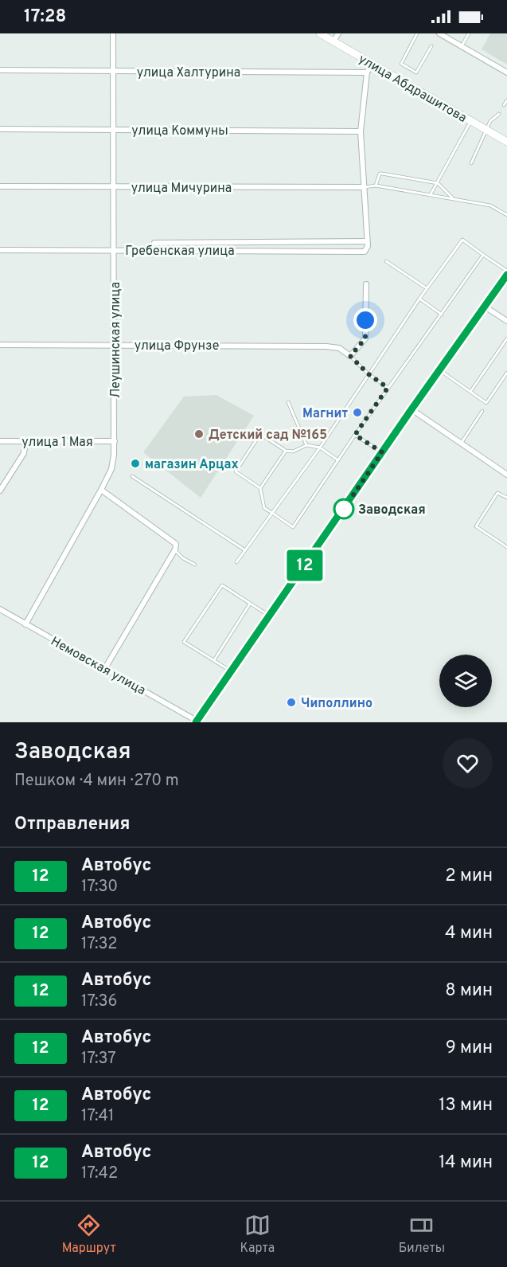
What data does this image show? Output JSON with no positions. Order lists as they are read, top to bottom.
{
  "streets": {
    "street": [
      "улица Халтурина",
      "улица Абдрашитова",
      "улица Коммуны",
      "улица Мичурина",
      "Гребенская улица",
      "Леушинская улица",
      "улица Фрунзе",
      "улица 1 Мая",
      "Немовская улица"
    ]
  },
  "crossings": [
    ["улица Халтурина", "Леушинская улица"],
    ["улица Коммуны", "Леушинская улица"],
    ["улица Мичурина", "Леушинская улица"],
    ["Гребенская улица", "Леушинская улица"],
    ["Леушинская улица", "улица Фрунзе"],
    ["Леушинская улица", "улица 1 Мая"],
    ["Леушинская улица", "Немовская улица"]
  ],
  "places": [
    "Магнит",
    "Детский сад №165",
    "магазин Арцах",
    "Заводская",
    "Чиполлино"
  ],
  "lines": ["bus line 12"],
  "page": {
    "status": "17:28",
    "on_map": "12",
    "heading": [
      ["Заводская", "Пешком · 4 мин · 270 m"],
      "Отправления"
    ],
    "list": [
      {
        "mark": "12",
        "name": "Автобус",
        "note": "17:30",
        "value": "2 мин"
      },
      {
        "mark": "12",
        "name": "Автобус",
        "note": "17:32",
        "value": "4 мин"
      },
      {
        "mark": "12",
        "name": "Автобус",
        "note": "17:36",
        "value": "8 мин"
      },
      {
        "mark": "12",
        "name": "Автобус",
        "note": "17:37",
        "value": "9 мин"
      },
      {
        "mark": "12",
        "name": "Автобус",
        "note": "17:41",
        "value": "13 мин"
      },
      {
        "mark": "12",
        "name": "Автобус",
        "note": "17:42",
        "value": "14 мин"
      }
    ],
    "tabs": ["Маршрут", "Карта", "Билеты"]
  }
}
